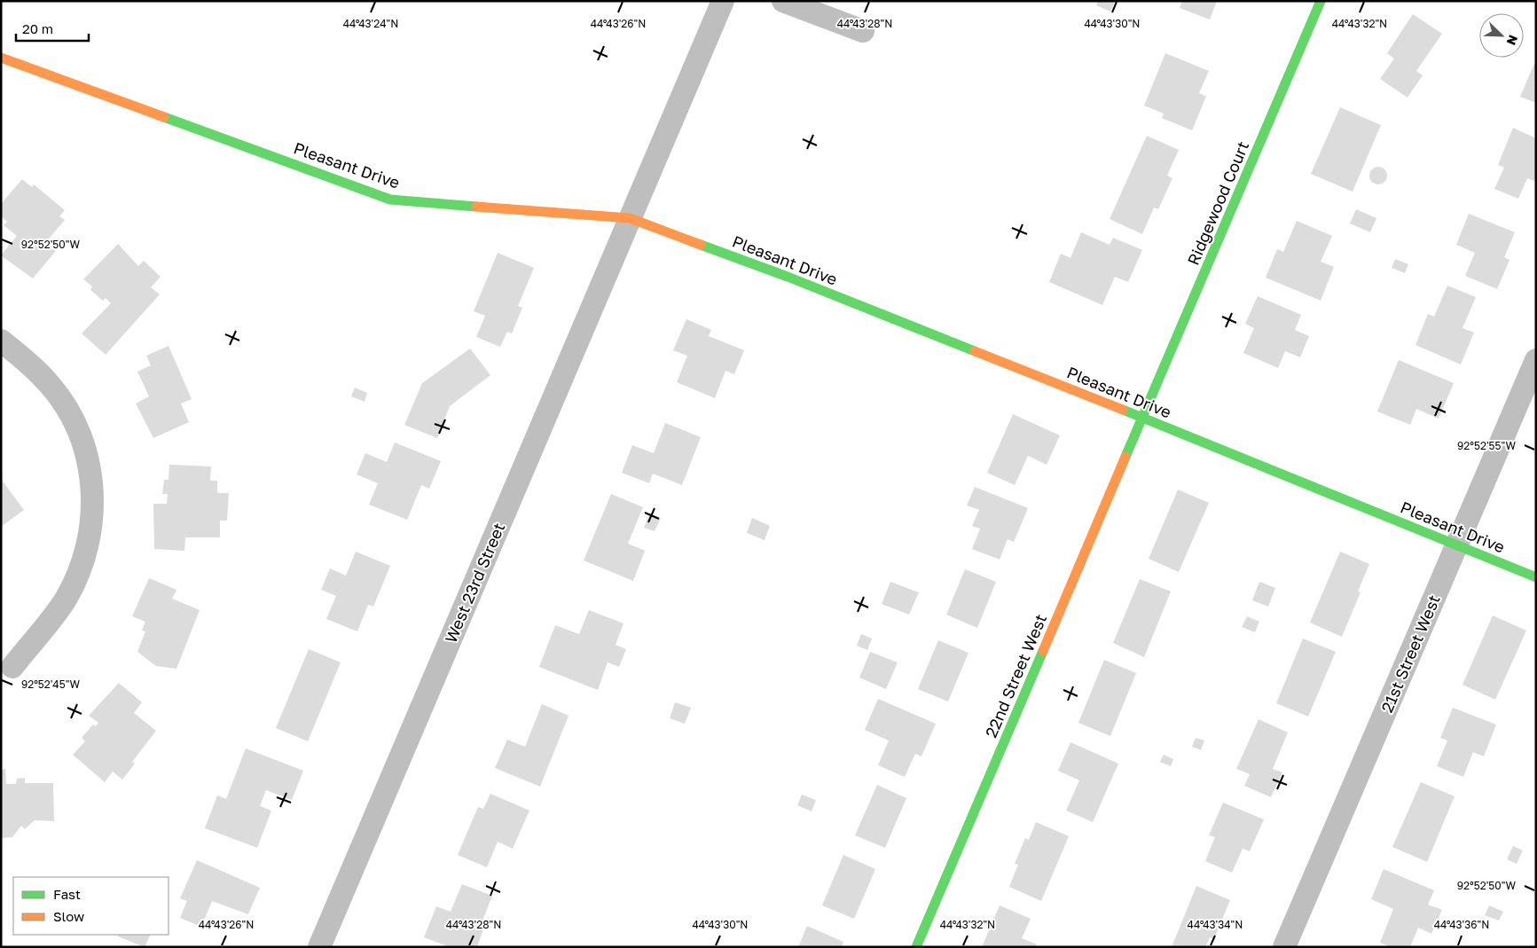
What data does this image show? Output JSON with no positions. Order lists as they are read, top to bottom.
{
  "streets": {
    "street": [
      "Pleasant Drive",
      "Ridgewood Court",
      "West 23rd Street",
      "21st Street West",
      "22nd Street West"
    ]
  },
  "crossings": [
    ["Pleasant Drive", "Ridgewood Court"],
    ["Pleasant Drive", "West 23rd Street"],
    ["Pleasant Drive", "21st Street West"],
    ["Pleasant Drive", "22nd Street West"],
    ["Ridgewood Court", "22nd Street West"]
  ],
  "legend": ["Fast", "Slow"],
  "scale_bar": "20 m",
  "north": "bottom right",
  "coordinates": [
    "44°43'24\"N",
    "44°43'26\"N",
    "44°43'28\"N",
    "44°43'30\"N",
    "44°43'32\"N",
    "92°52'50\"W",
    "92°52'55\"W",
    "92°52'45\"W",
    "44°43'34\"N",
    "44°43'36\"N"
  ]
}
